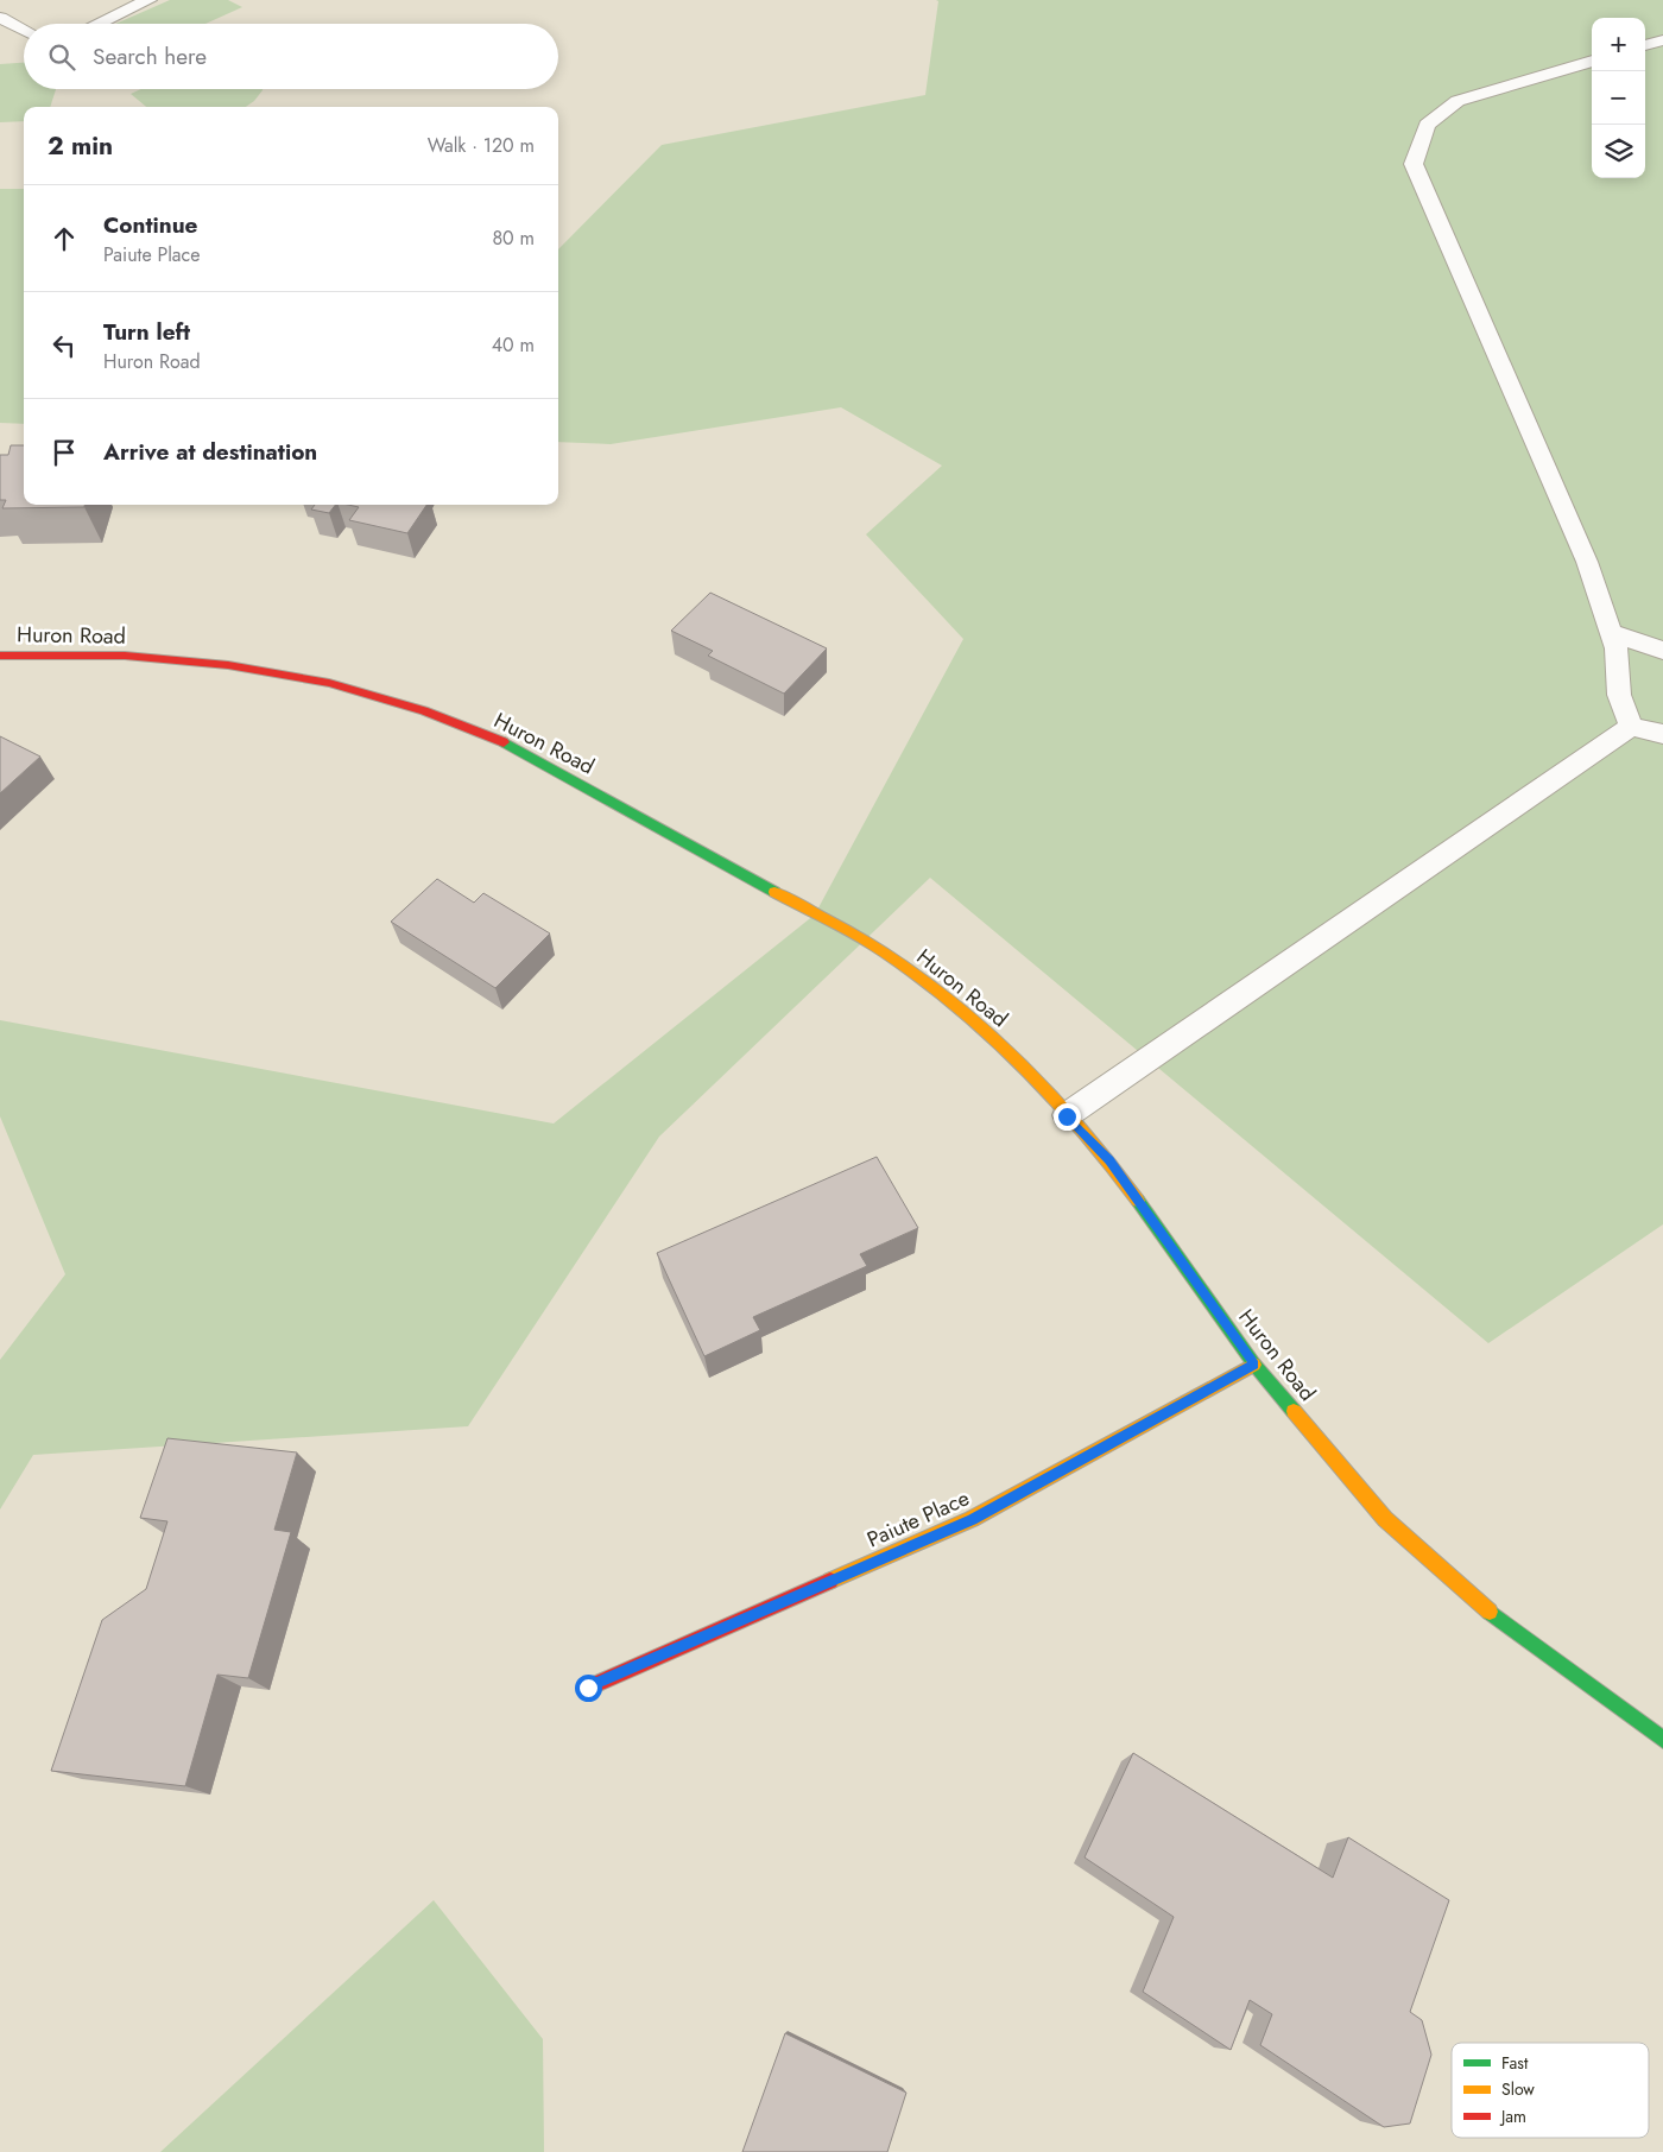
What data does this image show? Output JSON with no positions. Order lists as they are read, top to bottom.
{
  "streets": {
    "street": ["Huron Road", "Paiute Place"]
  },
  "crossings": [
    ["Huron Road", "Paiute Place"]
  ],
  "legend": ["Fast", "Slow", "Jam"],
  "page": {
    "map_buttons": ["+", "−"],
    "search": "Search here",
    "heading": ["2 min", "Walk · 120 m"],
    "list": [
      ["Continue", "Paiute Place", "80 m"],
      ["Turn left", "Huron Road", "40 m"],
      "Arrive at destination"
    ]
  }
}
